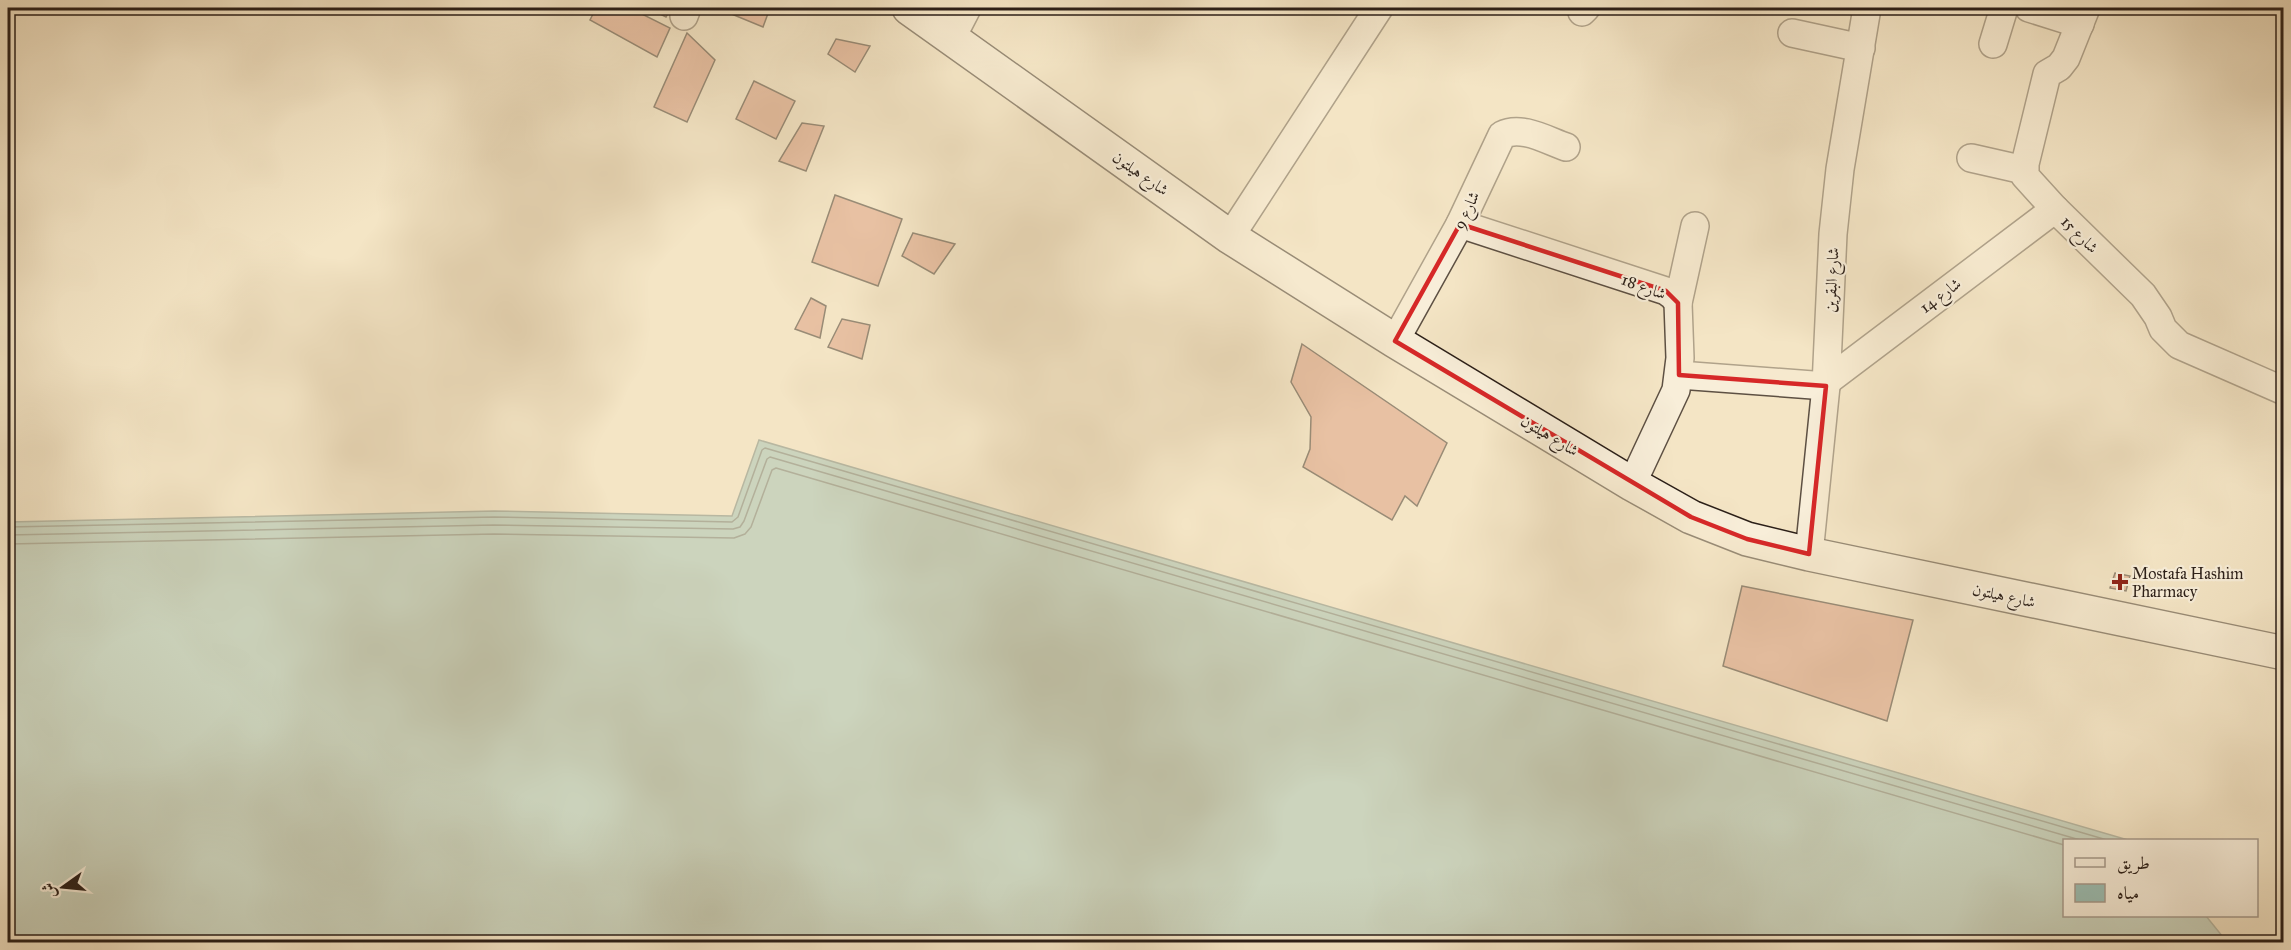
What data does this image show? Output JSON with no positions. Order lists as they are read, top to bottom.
{
  "streets": {
    "main road": ["شارع هيلتون"],
    "street": [
      "شارع 9",
      "شارع 15",
      "شارع البقرين",
      "شارع 18",
      "شارع 14"
    ]
  },
  "crossings": [
    ["شارع هيلتون", "شارع 9"],
    ["شارع هيلتون", "شارع البقرين"],
    ["شارع هيلتون", "شارع 18"],
    ["شارع 9", "شارع 18"],
    ["شارع 15", "شارع 14"],
    ["شارع البقرين", "شارع 14"]
  ],
  "places": {
    "health": ["Mostafa Hashim Pharmacy"]
  },
  "legend": ["طريق", "مياه"],
  "north": "left"
}
